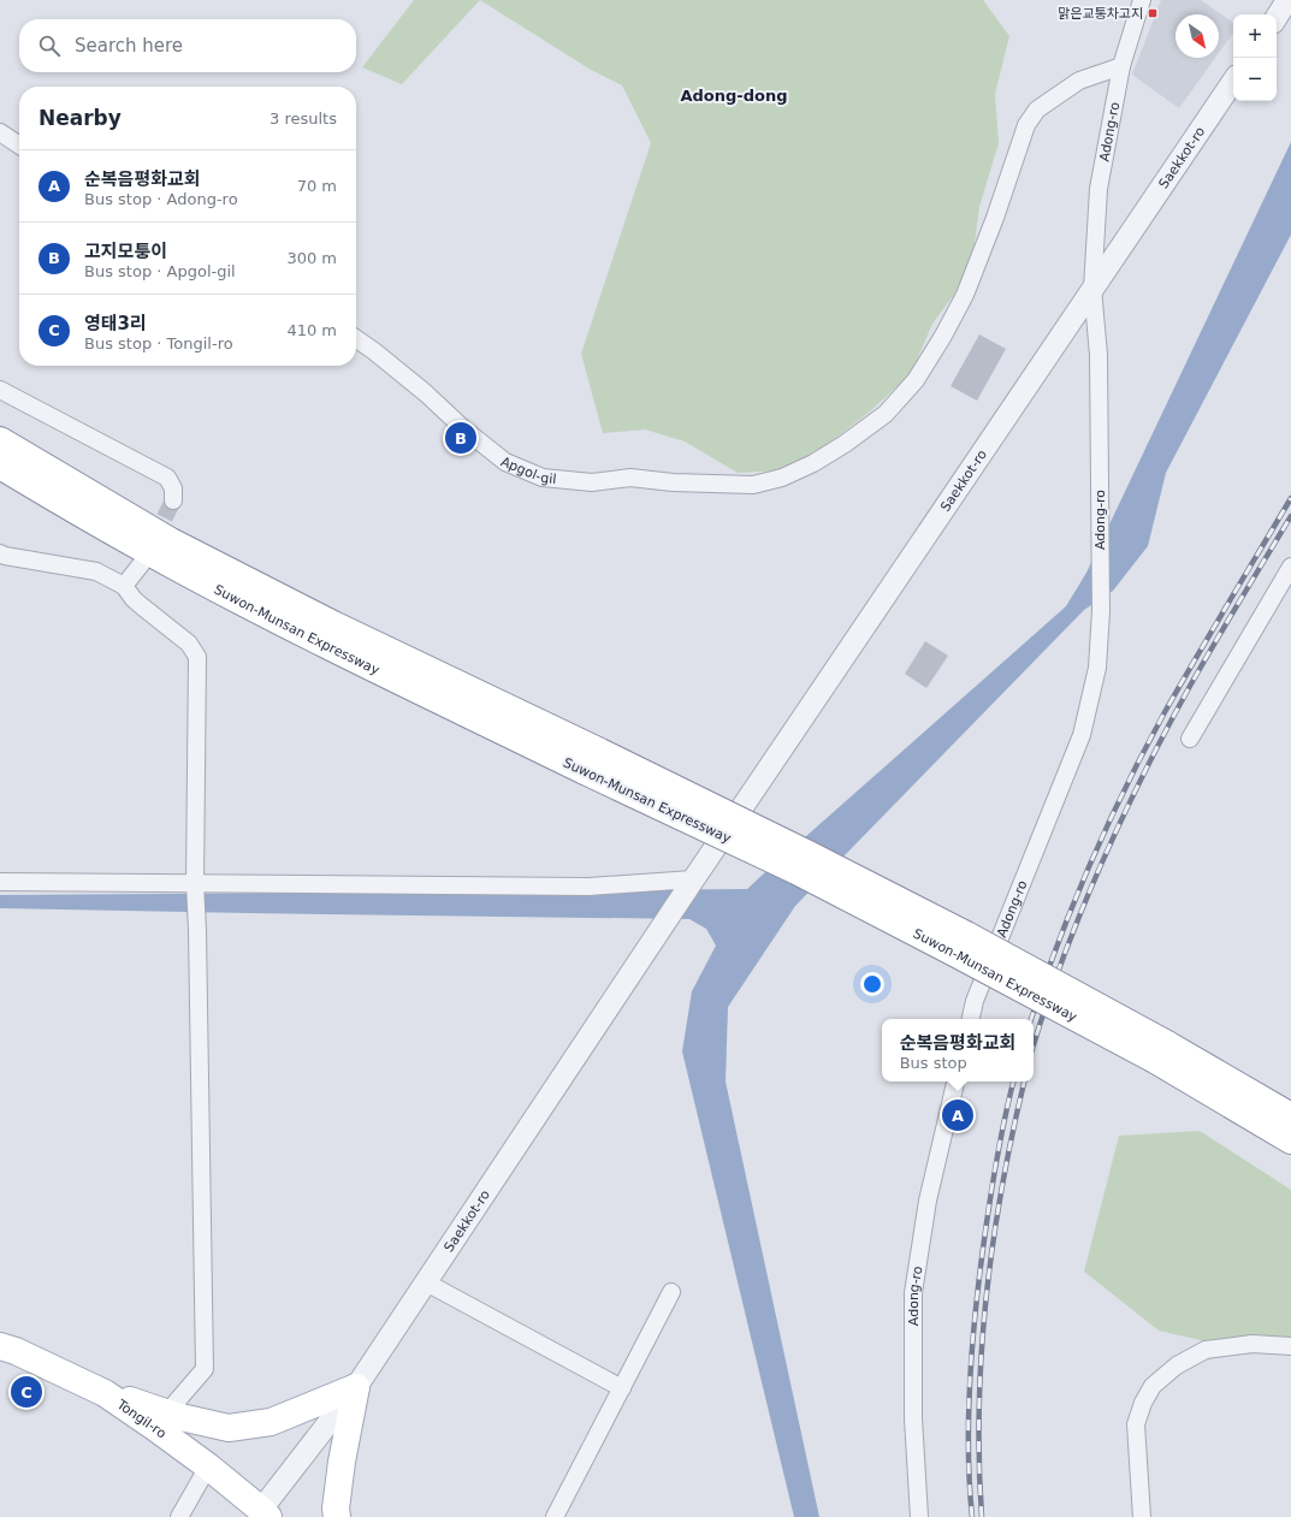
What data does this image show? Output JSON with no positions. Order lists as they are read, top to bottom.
{
  "streets": {
    "main road": ["Suwon-Munsan Expressway", "Tongil-ro"],
    "street": ["Adong-ro", "Saekkot-ro", "Apgol-gil"]
  },
  "crossings": [
    ["Adong-ro", "Saekkot-ro"],
    ["Adong-ro", "Apgol-gil"],
    ["Saekkot-ro", "Tongil-ro"]
  ],
  "districts": ["Adong-dong"],
  "places": {
    "transit": ["맑은교통차고지"]
  },
  "north": "bottom right",
  "page": {
    "map_buttons": ["+", "−"],
    "search": "Search here",
    "heading": ["Nearby", "3 results"],
    "list": [
      {
        "mark": "A",
        "name": "순복음평화교회",
        "note": "Bus stop · Adong-ro",
        "value": "70 m"
      },
      {
        "mark": "B",
        "name": "고지모퉁이",
        "note": "Bus stop · Apgol-gil",
        "value": "300 m"
      },
      {
        "mark": "C",
        "name": "영태3리",
        "note": "Bus stop · Tongil-ro",
        "value": "410 m"
      }
    ],
    "pins": ["B", "A", "C"],
    "popup": ["순복음평화교회", "Bus stop"]
  }
}
